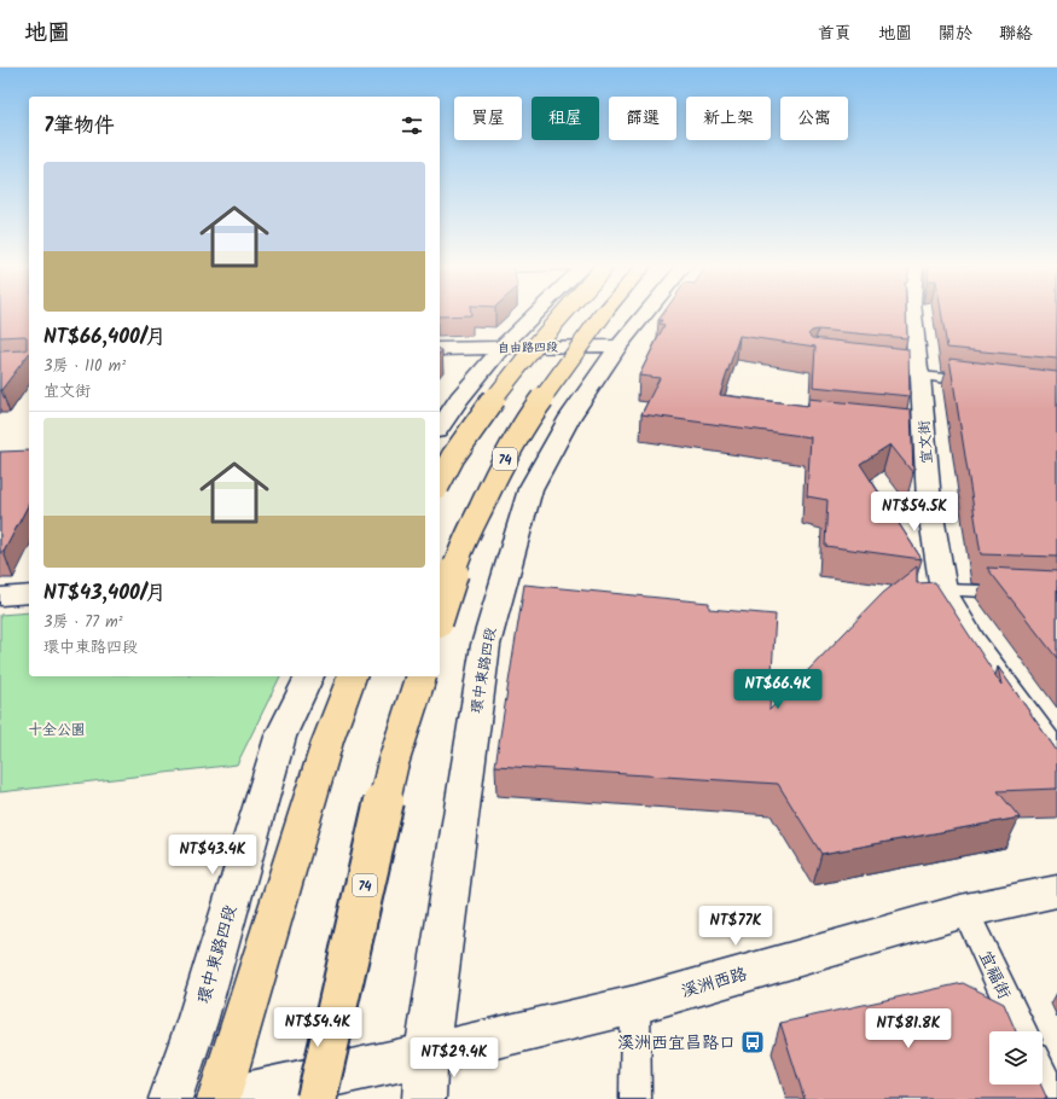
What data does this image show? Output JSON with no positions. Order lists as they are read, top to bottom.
{
  "streets": {
    "highway": ["74"],
    "street": [
      "自由路四段",
      "宜文街",
      "環中東路四段",
      "溪洲西路"
    ],
    "lane": ["宜福街"]
  },
  "crossings": [
    ["自由路四段", "環中東路四段"],
    ["環中東路四段", "溪洲西路"],
    ["宜福街", "溪洲西路"]
  ],
  "parks": ["十全公園"],
  "places": {
    "bus stop": ["溪洲西宜昌路口"]
  },
  "page": {
    "header": "地圖",
    "nav": [
      "首頁",
      "地圖",
      "關於",
      "聯絡"
    ],
    "chip": [
      "買屋",
      "租屋",
      "篩選",
      "新上架",
      "公寓"
    ],
    "heading": "7筆物件",
    "list": [
      {
        "name": "NT$66,400/月",
        "note": "3房 · 110 m² · 宜文街"
      },
      {
        "name": "NT$43,400/月",
        "note": "3房 · 77 m² · 環中東路四段"
      }
    ],
    "price": [
      "NT$54.5K",
      "NT$66.4K",
      "NT$43.4K",
      "NT$77K",
      "NT$54.4K",
      "NT$81.8K",
      "NT$29.4K"
    ]
  }
}
